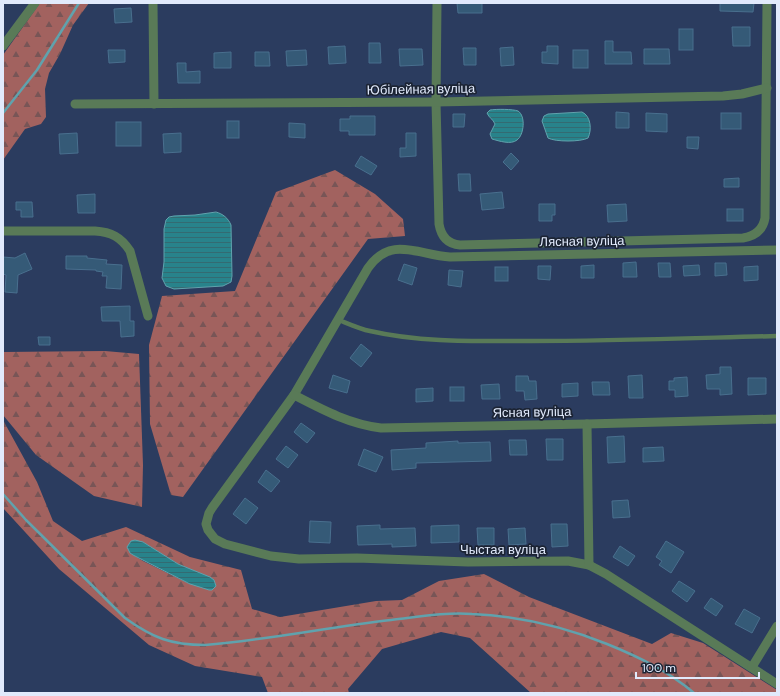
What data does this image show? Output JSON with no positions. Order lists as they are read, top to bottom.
{
  "streets": {
    "street": [
      "Юбілейная вуліца",
      "Лясная вуліца",
      "Ясная вуліца",
      "Чыстая вуліца"
    ]
  },
  "crossings": [
    ["Юбілейная вуліца", "Лясная вуліца"],
    ["Ясная вуліца", "Чыстая вуліца"]
  ],
  "scale_bar": "100 m"
}
